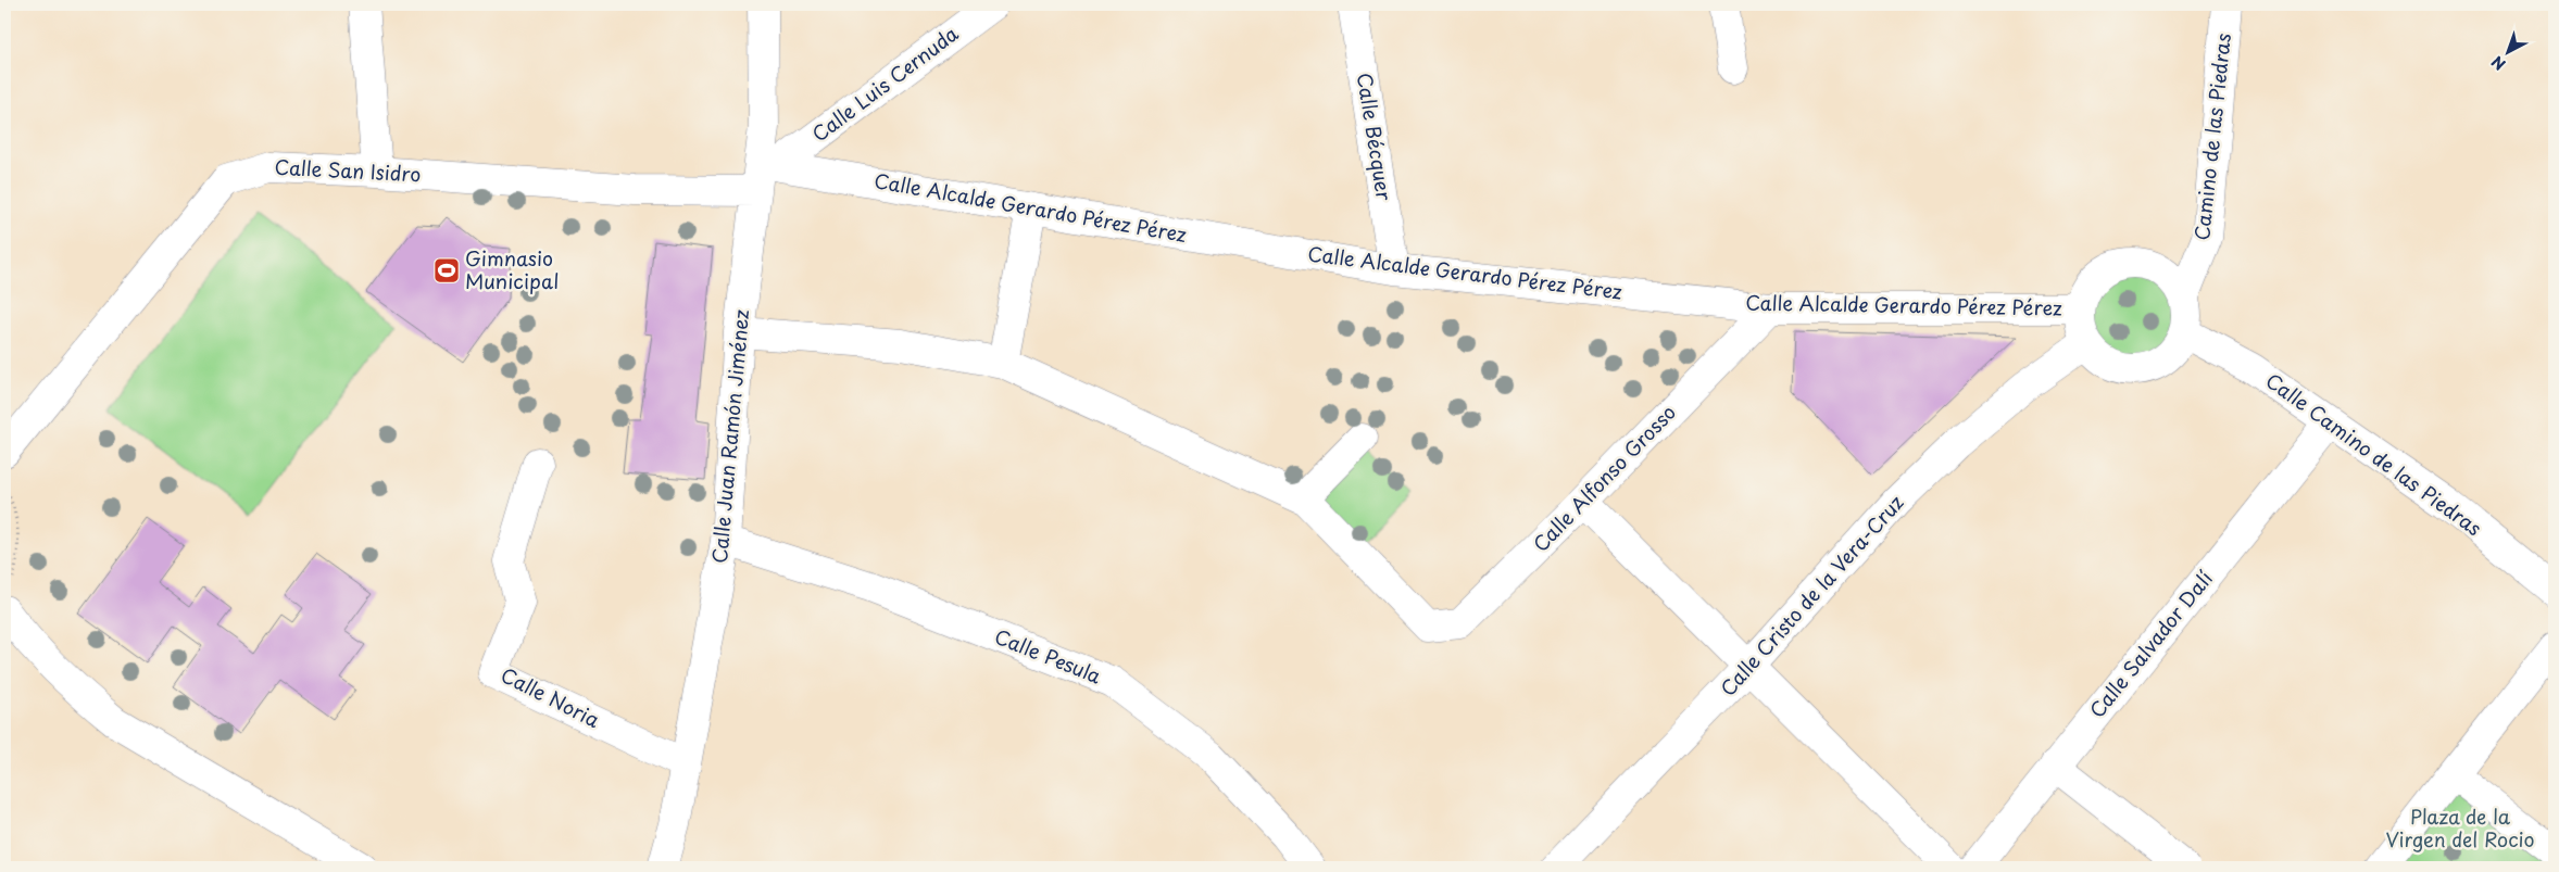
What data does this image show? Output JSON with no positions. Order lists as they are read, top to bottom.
{
  "streets": {
    "street": [
      "Calle Luis Cernuda",
      "Calle Bécquer",
      "Camino de las Piedras",
      "Calle San Isidro",
      "Calle Alcalde Gerardo Pérez Pérez",
      "Calle Juan Ramón Jiménez",
      "Calle Camino de las Piedras",
      "Calle Alfonso Grosso",
      "Calle Cristo de la Vera-Cruz",
      "Calle Salvador Dalí",
      "Calle Pesula",
      "Calle Noria"
    ]
  },
  "crossings": [
    ["Calle Luis Cernuda", "Calle San Isidro"],
    ["Calle Luis Cernuda", "Calle Alcalde Gerardo Pérez Pérez"],
    ["Calle Luis Cernuda", "Calle Juan Ramón Jiménez"],
    ["Calle Bécquer", "Calle Alcalde Gerardo Pérez Pérez"],
    ["Camino de las Piedras", "Calle Alcalde Gerardo Pérez Pérez"],
    ["Camino de las Piedras", "Calle Camino de las Piedras"],
    ["Camino de las Piedras", "Calle Cristo de la Vera-Cruz"],
    ["Calle San Isidro", "Calle Alcalde Gerardo Pérez Pérez"],
    ["Calle San Isidro", "Calle Juan Ramón Jiménez"],
    ["Calle Alcalde Gerardo Pérez Pérez", "Calle Juan Ramón Jiménez"],
    ["Calle Alcalde Gerardo Pérez Pérez", "Calle Camino de las Piedras"],
    ["Calle Alcalde Gerardo Pérez Pérez", "Calle Alfonso Grosso"],
    ["Calle Alcalde Gerardo Pérez Pérez", "Calle Cristo de la Vera-Cruz"],
    ["Calle Juan Ramón Jiménez", "Calle Pesula"],
    ["Calle Juan Ramón Jiménez", "Calle Noria"],
    ["Calle Camino de las Piedras", "Calle Cristo de la Vera-Cruz"],
    ["Calle Camino de las Piedras", "Calle Salvador Dalí"]
  ],
  "parks": ["Plaza de la Virgen del Rocio"],
  "places": {
    "sports": ["Gimnasio Municipal"]
  },
  "north": "bottom left"
}
